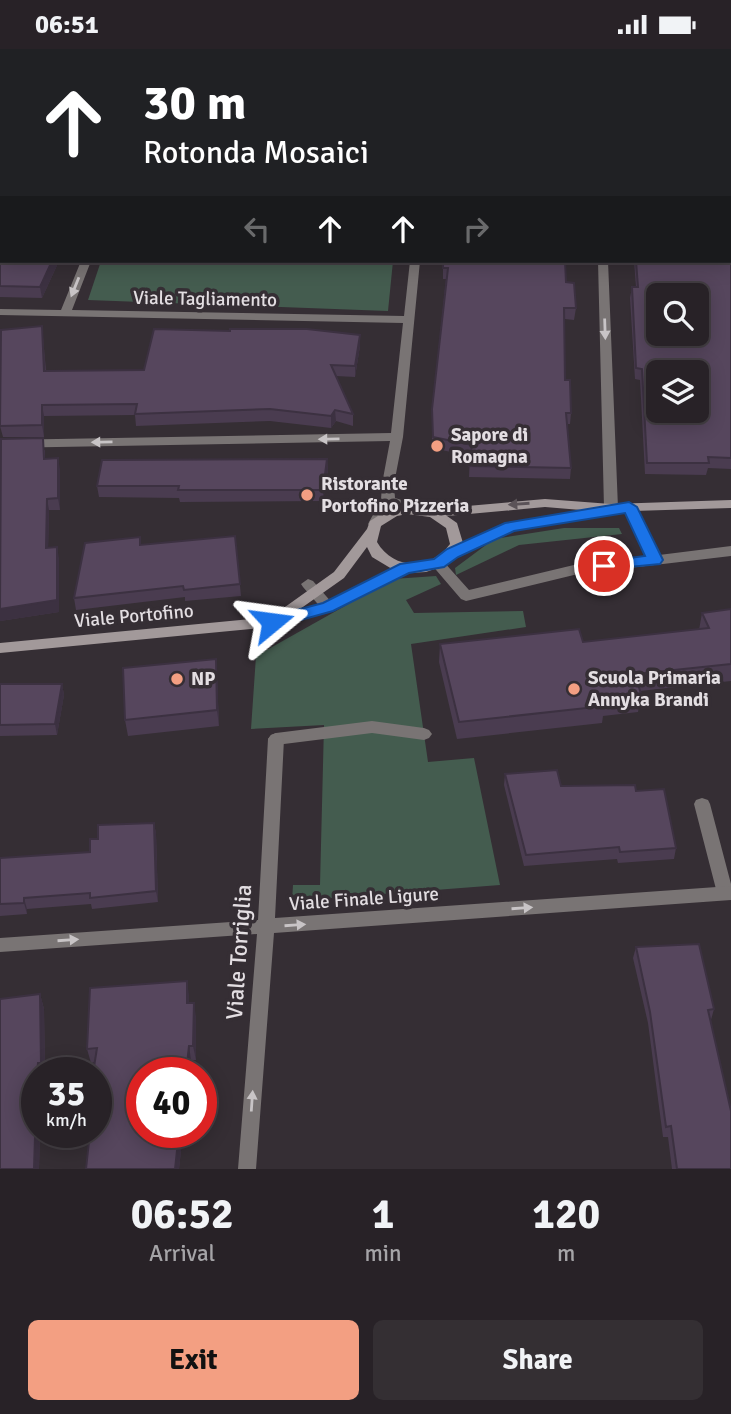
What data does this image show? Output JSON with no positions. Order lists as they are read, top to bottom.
{
  "streets": {
    "street": [
      "Viale Tagliamento",
      "Viale Portofino",
      "Viale Finale Ligure",
      "Viale Torriglia"
    ]
  },
  "crossings": [
    ["Viale Finale Ligure", "Viale Torriglia"]
  ],
  "one_way": ["Viale Finale Ligure", "Viale Torriglia"],
  "places": [
    "Sapore di Romagna",
    "Ristorante Portofino Pizzeria",
    "NP",
    "Scuola Primaria Annyka Brandi"
  ],
  "page": {
    "status": "06:51",
    "turn": ["30 m", "Rotonda Mosaici"],
    "speed": "35 km/h",
    "limit": "40",
    "eta": [
      "06:52",
      "Arrival",
      "1",
      "min",
      "120",
      "m"
    ],
    "buttons": ["Exit", "Share"]
  }
}
